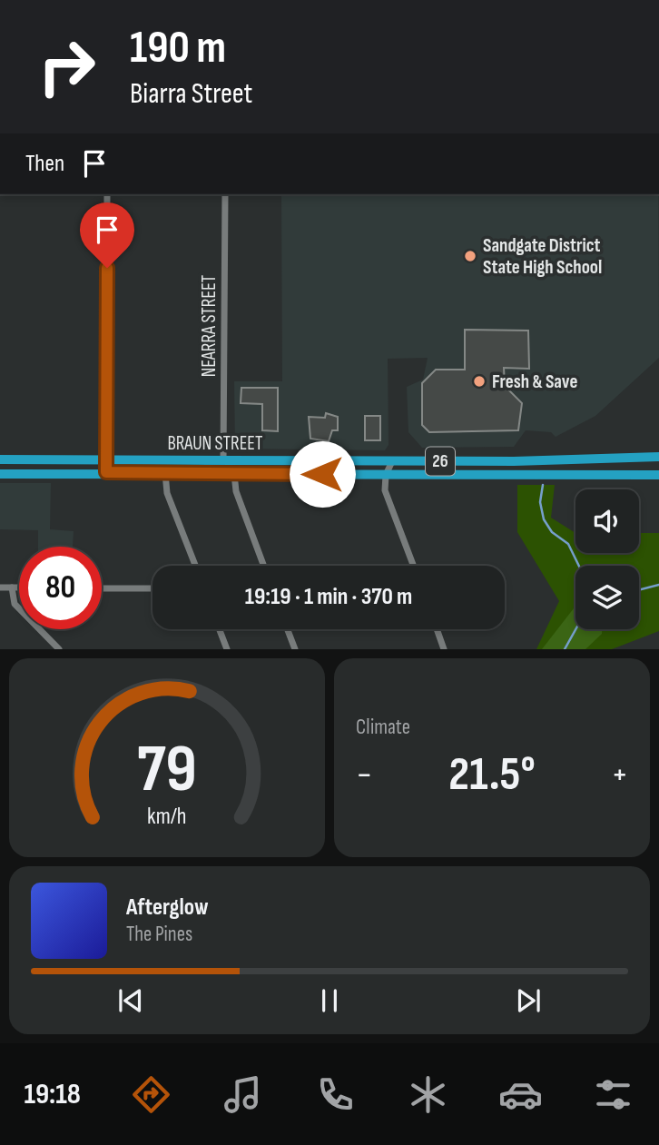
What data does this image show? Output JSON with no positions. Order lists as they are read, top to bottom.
{
  "streets": {
    "highway": ["BRAUN STREET", "26"],
    "street": ["NEARRA STREET"]
  },
  "crossings": [
    ["NEARRA STREET", "BRAUN STREET"]
  ],
  "places": ["Sandgate District State High School", "Fresh & Save"],
  "page": {
    "turn": ["190 m", "Biarra Street"],
    "then": "Then",
    "limit": "80",
    "trip": "19:19 · 1 min · 370 m",
    "tile": "Climate",
    "heat": ["−", "21.5°", "+"],
    "song": ["Afterglow", "The Pines"],
    "tabs": "19:18",
    "gauge": ["79", "km/h"]
  }
}
